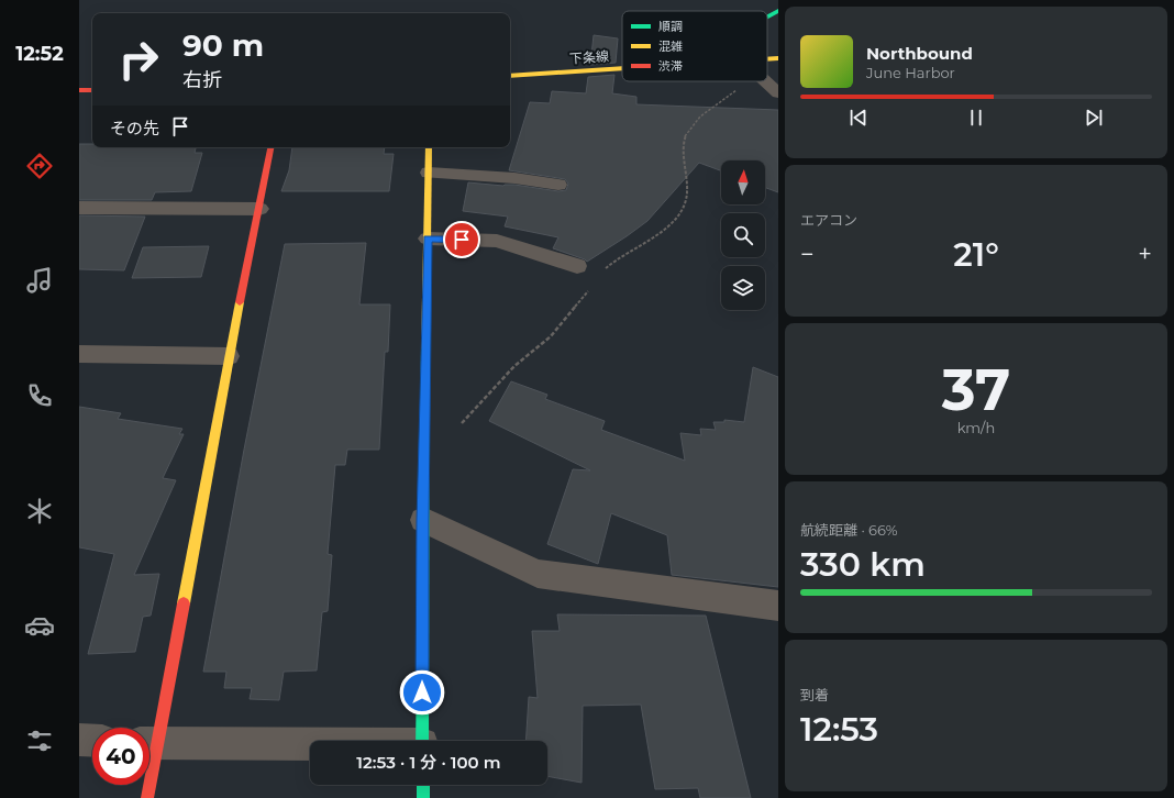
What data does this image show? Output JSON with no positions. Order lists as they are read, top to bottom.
{
  "streets": {
    "street": ["下条線"]
  },
  "legend": ["順調", "混雑", "渋滞"],
  "north": "top",
  "page": {
    "tabs": "12:52",
    "turn": ["90 m", "右折"],
    "song": ["Northbound", "June Harbor"],
    "then": "その先",
    "tile": [
      "エアコン",
      ["37", "km/h"],
      ["航続距離 · 66%", "330 km"],
      ["到着", "12:53"]
    ],
    "heat": ["−", "21°", "+"],
    "limit": "40",
    "trip": "12:53 · 1 分 · 100 m"
  }
}
